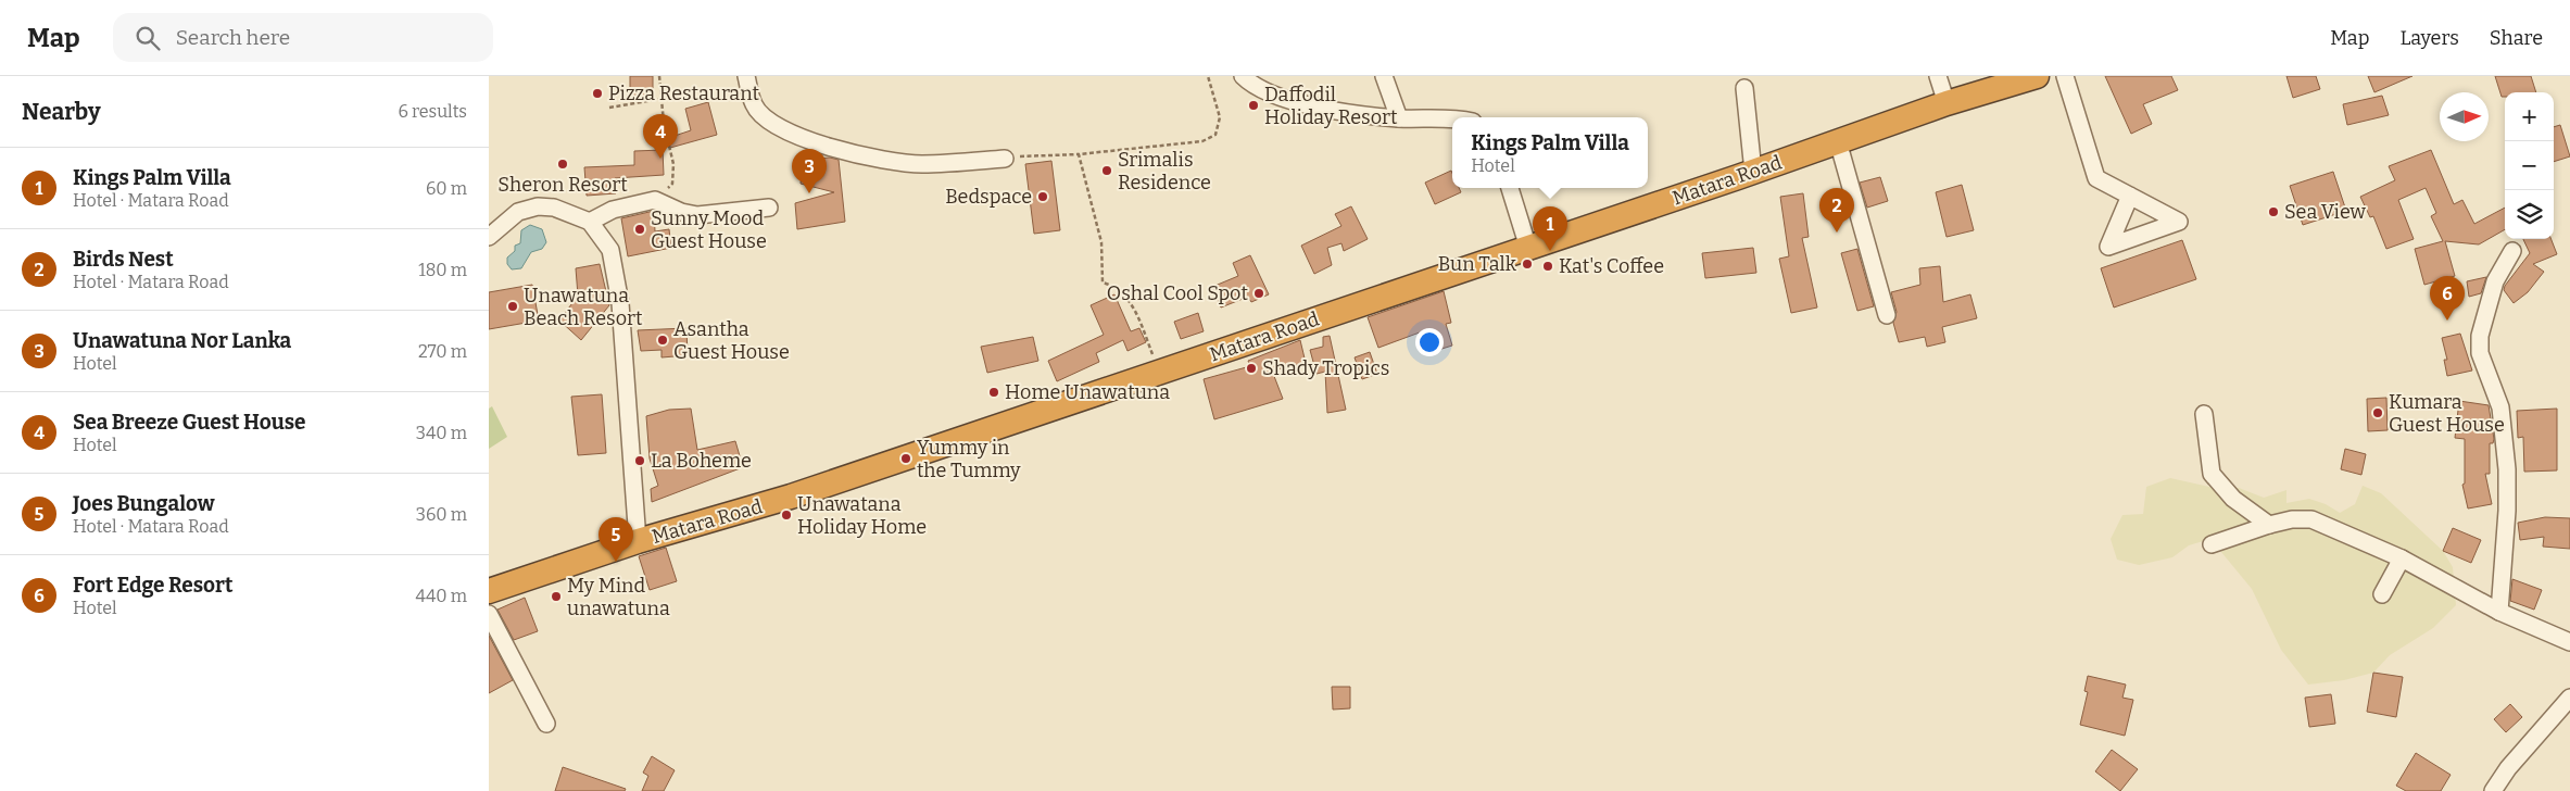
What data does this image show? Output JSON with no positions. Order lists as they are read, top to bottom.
{
  "streets": {
    "highway": ["Matara Road"]
  },
  "places": [
    "Pizza Restaurant",
    "Daffodil Holiday Resort",
    "Sheron Resort",
    "Srimalis Residence",
    "Bedspace",
    "Sea View",
    "Sunny Mood Guest House",
    "Bun Talk",
    "Kat's Coffee",
    "Oshal Cool Spot",
    "Unawatuna Beach Resort",
    "Asantha Guest House",
    "Shady Tropics",
    "Home Unawatuna",
    "Kumara Guest House",
    "Yummy in the Tummy",
    "La Boheme",
    "Unawatana Holiday Home",
    "My Mind unawatuna"
  ],
  "north": "right",
  "page": {
    "header": "Map",
    "search": "Search here",
    "nav": ["Map", "Layers", "Share"],
    "heading": ["Nearby", "6 results"],
    "map_buttons": ["+", "−"],
    "pins": [
      "4",
      "3",
      "2",
      "1",
      "6",
      "5"
    ],
    "popup": ["Kings Palm Villa", "Hotel"],
    "list": [
      {
        "mark": "1",
        "name": "Kings Palm Villa",
        "note": "Hotel · Matara Road",
        "value": "60 m"
      },
      {
        "mark": "2",
        "name": "Birds Nest",
        "note": "Hotel · Matara Road",
        "value": "180 m"
      },
      {
        "mark": "3",
        "name": "Unawatuna Nor Lanka",
        "note": "Hotel",
        "value": "270 m"
      },
      {
        "mark": "4",
        "name": "Sea Breeze Guest House",
        "note": "Hotel",
        "value": "340 m"
      },
      {
        "mark": "5",
        "name": "Joes Bungalow",
        "note": "Hotel · Matara Road",
        "value": "360 m"
      },
      {
        "mark": "6",
        "name": "Fort Edge Resort",
        "note": "Hotel",
        "value": "440 m"
      }
    ]
  }
}
